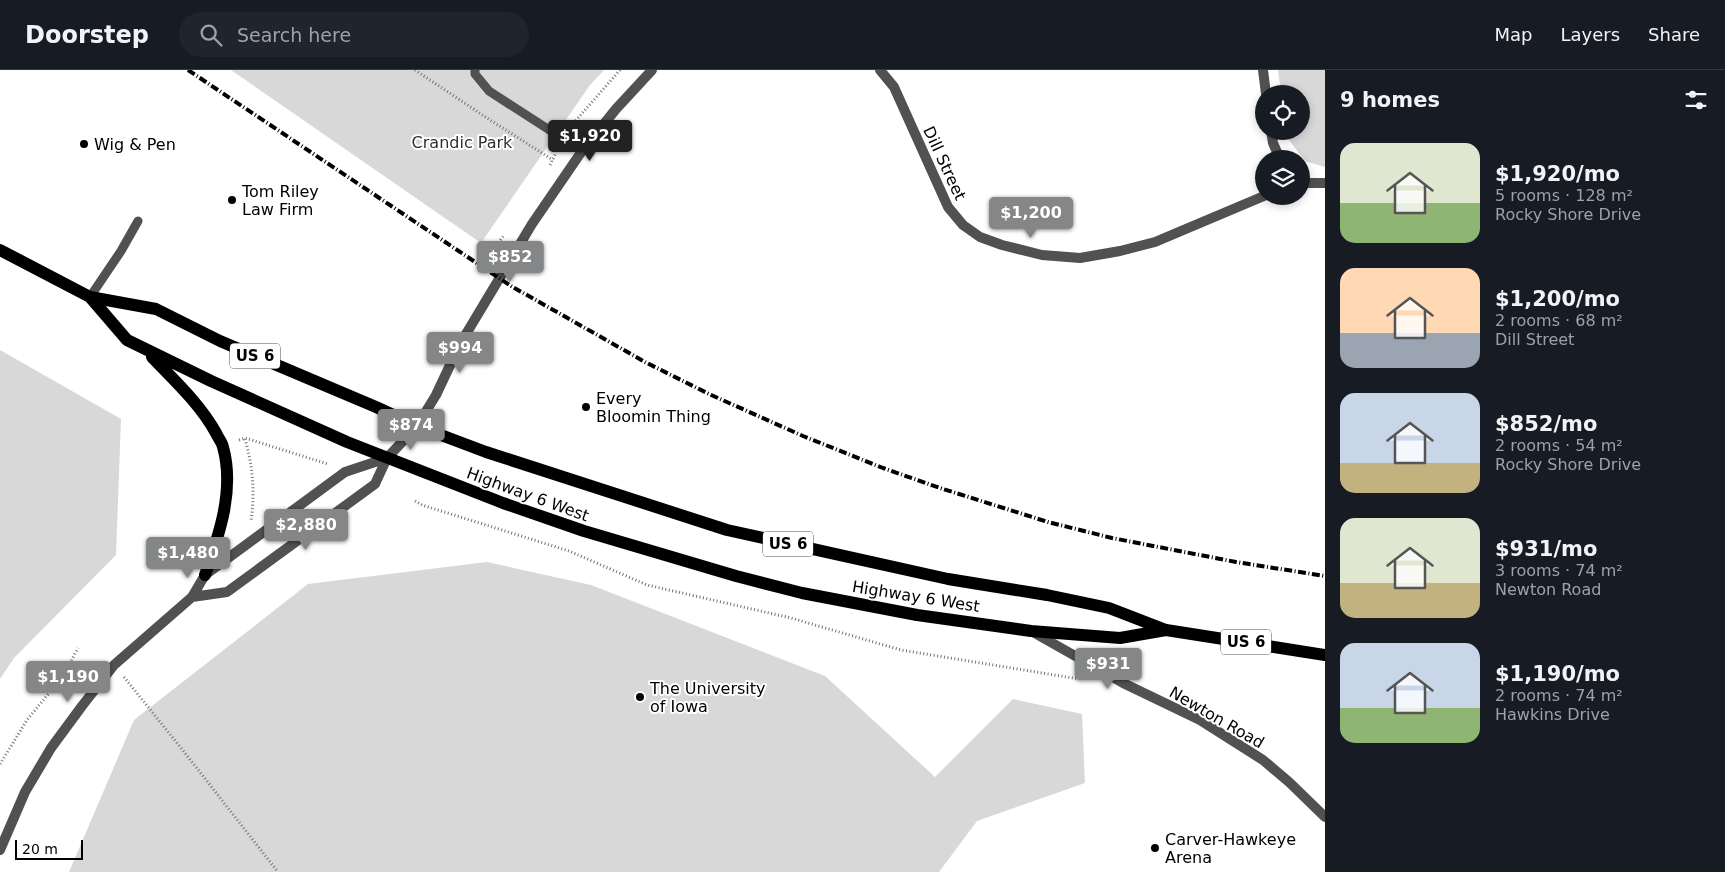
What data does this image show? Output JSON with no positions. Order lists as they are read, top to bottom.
{
  "streets": {
    "main road": ["US 6", "Highway 6 West"],
    "street": ["Dill Street", "Newton Road"]
  },
  "crossings": [
    ["US 6", "Highway 6 West"],
    ["Highway 6 West", "Newton Road"]
  ],
  "parks": ["Crandic Park"],
  "places": [
    "Wig & Pen",
    "Tom Riley Law Firm",
    "Every Bloomin Thing",
    "The University of Iowa",
    "Carver-Hawkeye Arena"
  ],
  "scale_bar": "20 m",
  "page": {
    "header": "Doorstep",
    "search": "Search here",
    "nav": ["Map", "Layers", "Share"],
    "heading": "9 homes",
    "price": [
      "$1,920",
      "$1,200",
      "$852",
      "$994",
      "$874",
      "$2,880",
      "$1,480",
      "$931",
      "$1,190"
    ],
    "list": [
      {
        "name": "$1,920/mo",
        "note": "5 rooms · 128 m² · Rocky Shore Drive"
      },
      {
        "name": "$1,200/mo",
        "note": "2 rooms · 68 m² · Dill Street"
      },
      {
        "name": "$852/mo",
        "note": "2 rooms · 54 m² · Rocky Shore Drive"
      },
      {
        "name": "$931/mo",
        "note": "3 rooms · 74 m² · Newton Road"
      },
      {
        "name": "$1,190/mo",
        "note": "2 rooms · 74 m² · Hawkins Drive"
      }
    ],
    "scale": "20 m"
  }
}
